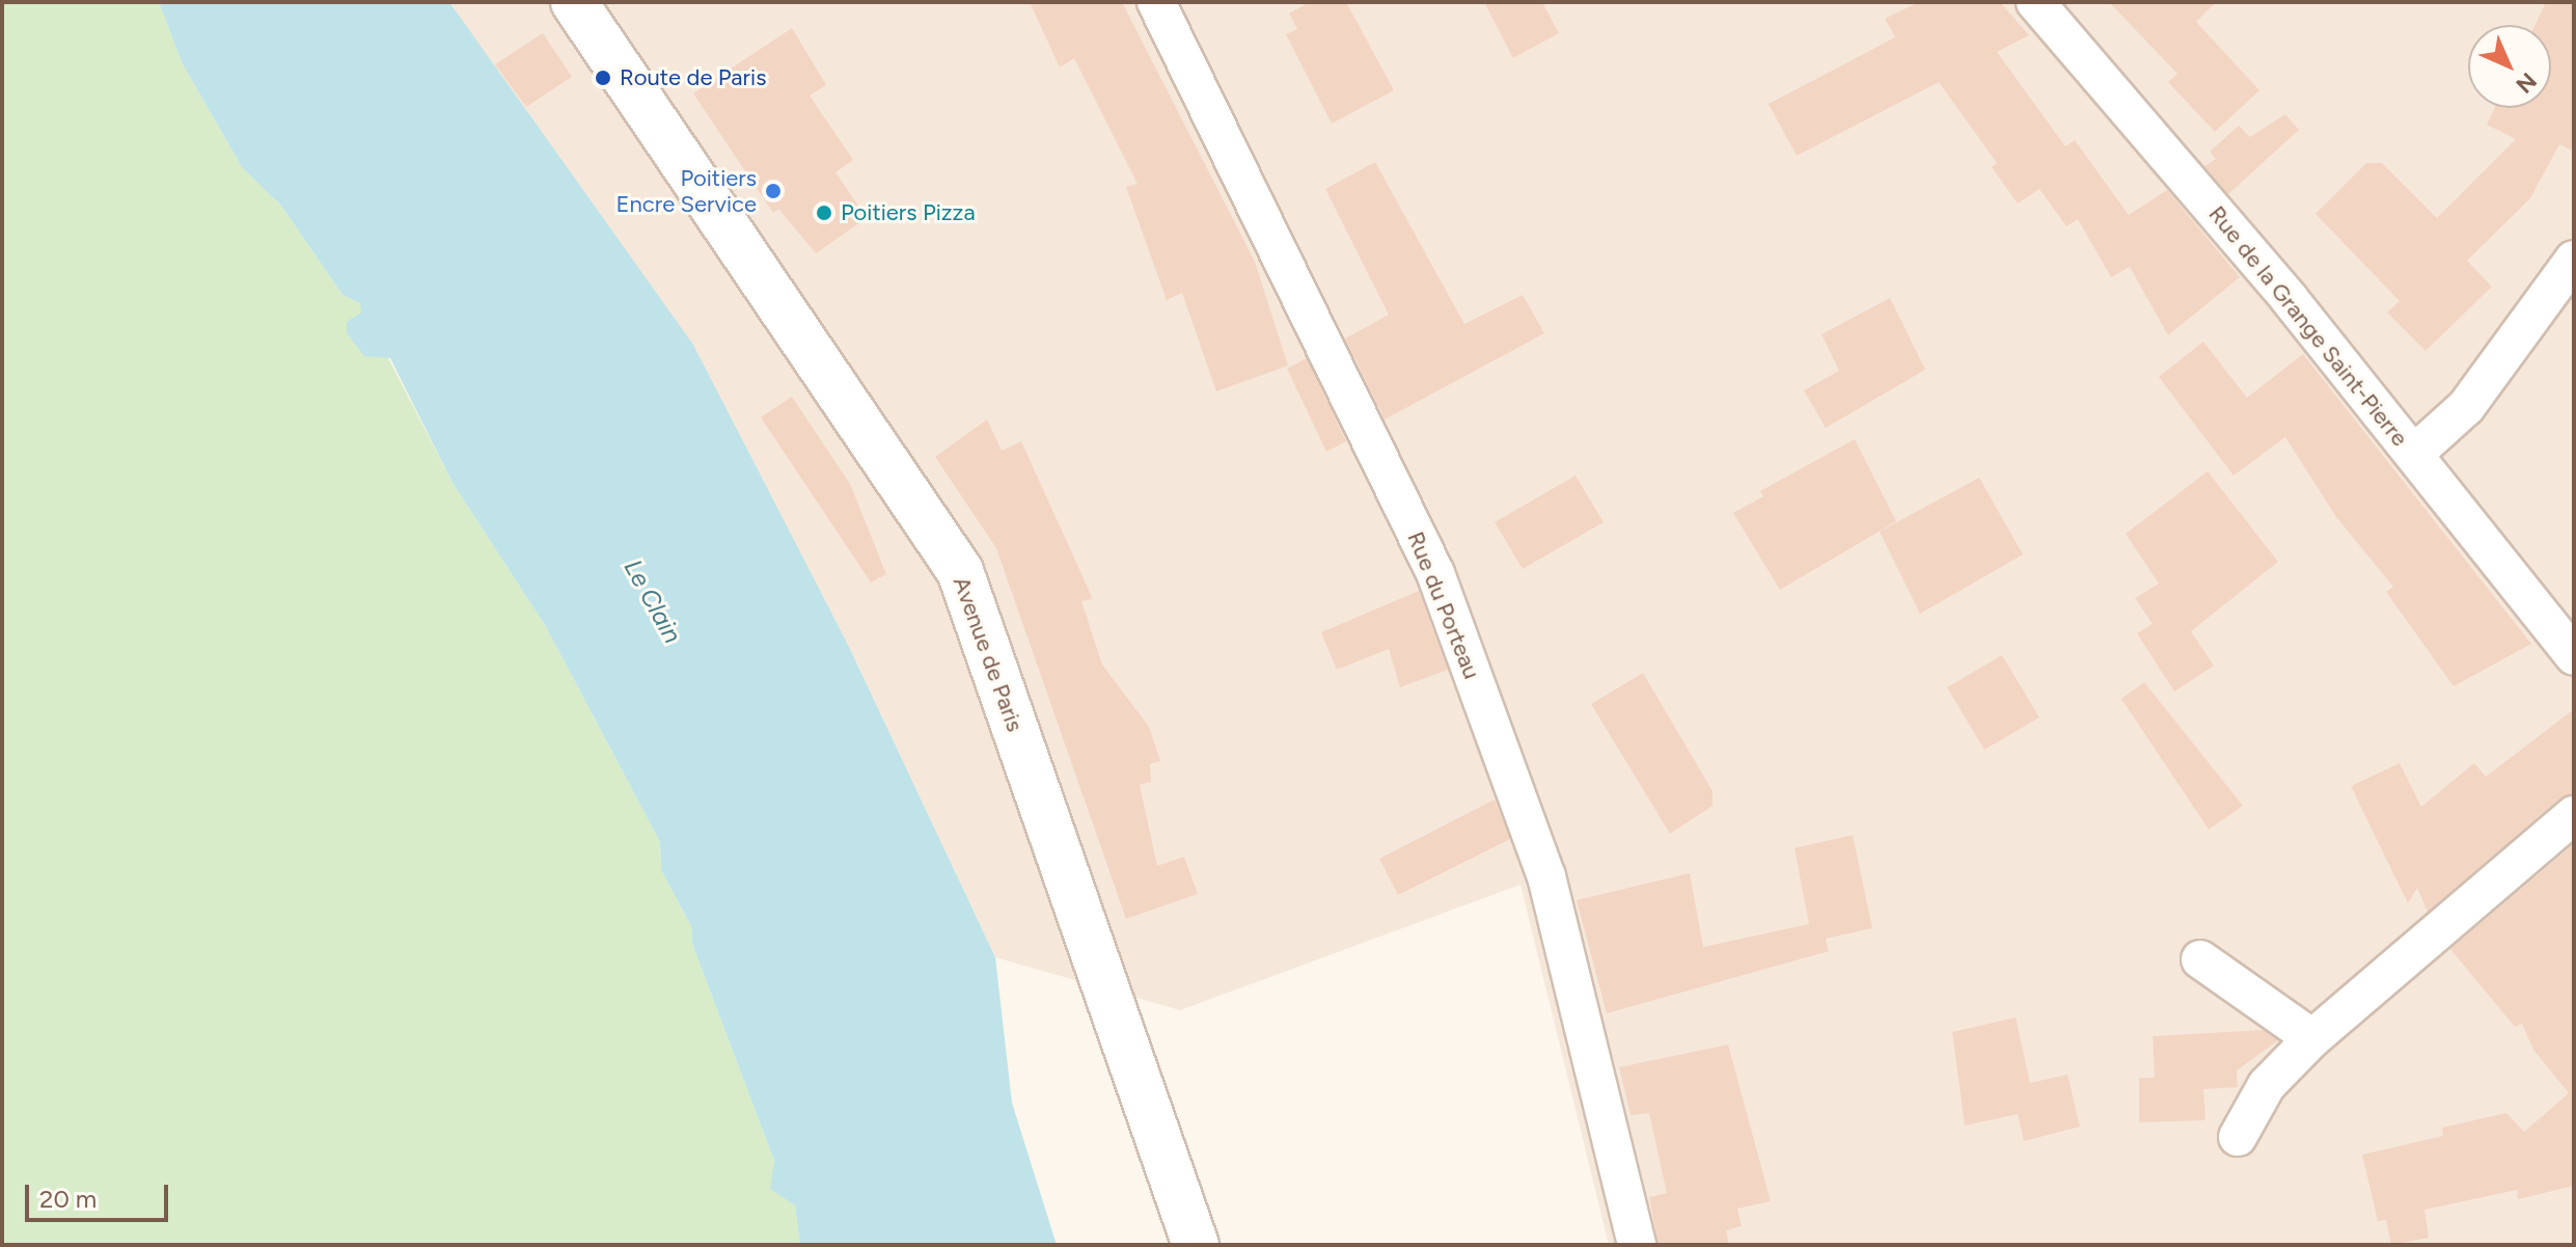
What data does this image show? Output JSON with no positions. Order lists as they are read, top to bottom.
{
  "streets": {
    "main road": ["Avenue de Paris"],
    "street": ["Rue de la Grange Saint-Pierre", "Rue du Porteau"]
  },
  "water": ["Le Clain"],
  "places": ["Route de Paris", "Poitiers Encre Service", "Poitiers Pizza"],
  "scale_bar": "20 m",
  "north": "bottom right"
}
